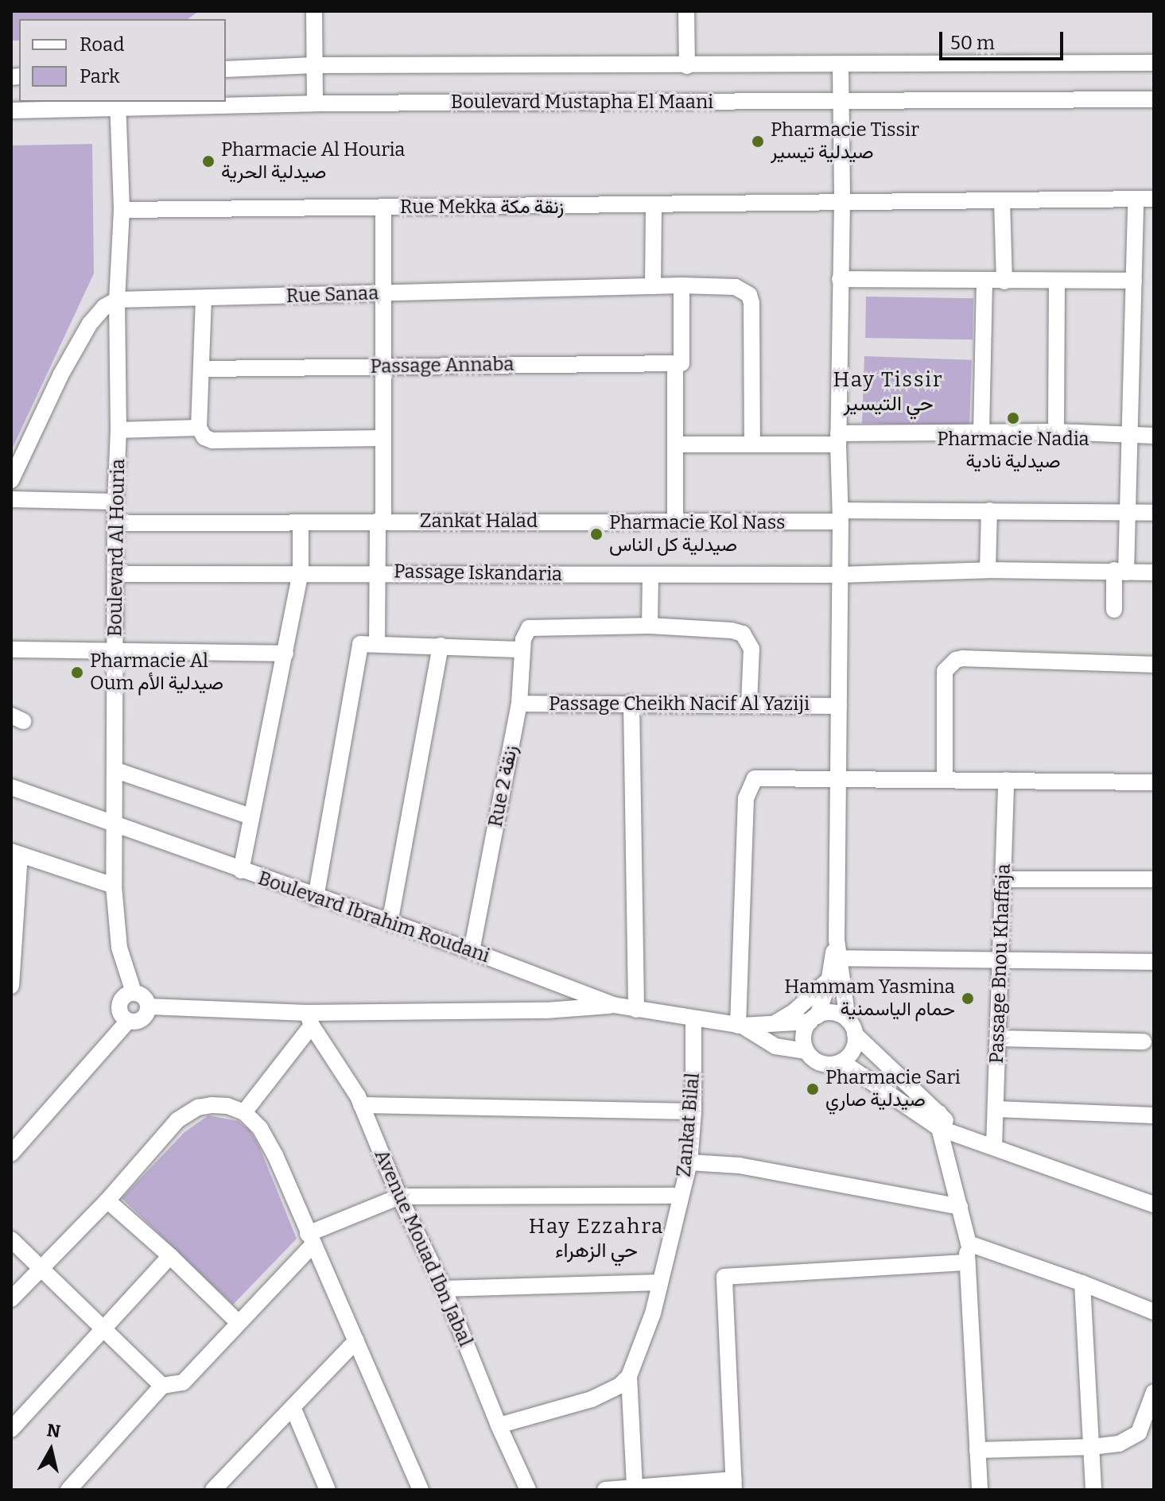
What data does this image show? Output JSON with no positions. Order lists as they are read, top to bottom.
{
  "streets": {
    "street": [
      "Boulevard Mustapha El Maani",
      "Rue Mekka زنقة مكة",
      "Rue Sanaa",
      "Passage Annaba",
      "Zankat Halad",
      "Boulevard Al Houria",
      "Passage Iskandaria",
      "Passage Cheikh Nacif Al Yaziji",
      "Rue 2 زنقة",
      "Boulevard Ibrahim Roudani",
      "Passage Bnou Khaffaja",
      "Zankat Bilal",
      "Avenue Mouad Ibn Jabal"
    ]
  },
  "crossings": [
    ["Boulevard Mustapha El Maani", "Boulevard Al Houria"],
    ["Rue Mekka زنقة مكة", "Boulevard Al Houria"],
    ["Rue Sanaa", "Boulevard Al Houria"],
    ["Zankat Halad", "Boulevard Al Houria"],
    ["Boulevard Al Houria", "Passage Iskandaria"],
    ["Boulevard Al Houria", "Boulevard Ibrahim Roudani"],
    ["Passage Cheikh Nacif Al Yaziji", "Rue 2 زنقة"],
    ["Rue 2 زنقة", "Boulevard Ibrahim Roudani"],
    ["Boulevard Ibrahim Roudani", "Zankat Bilal"]
  ],
  "districts": ["Hay Tissir حي التيسير", "Hay Ezzahra حي الزهراء"],
  "places": [
    "Pharmacie Tissir صيدلية تيسير",
    "Pharmacie Al Houria صيدلية الحرية",
    "Pharmacie Nadia صيدلية نادية",
    "Pharmacie Kol Nass صيدلية كل الناس",
    "Pharmacie Al Oum صيدلية الأم",
    "Hammam Yasmina حمام الياسمنية",
    "Pharmacie Sari صيدلية صاري"
  ],
  "legend": ["Road", "Park"],
  "scale_bar": "50 m",
  "north": "top"
}
